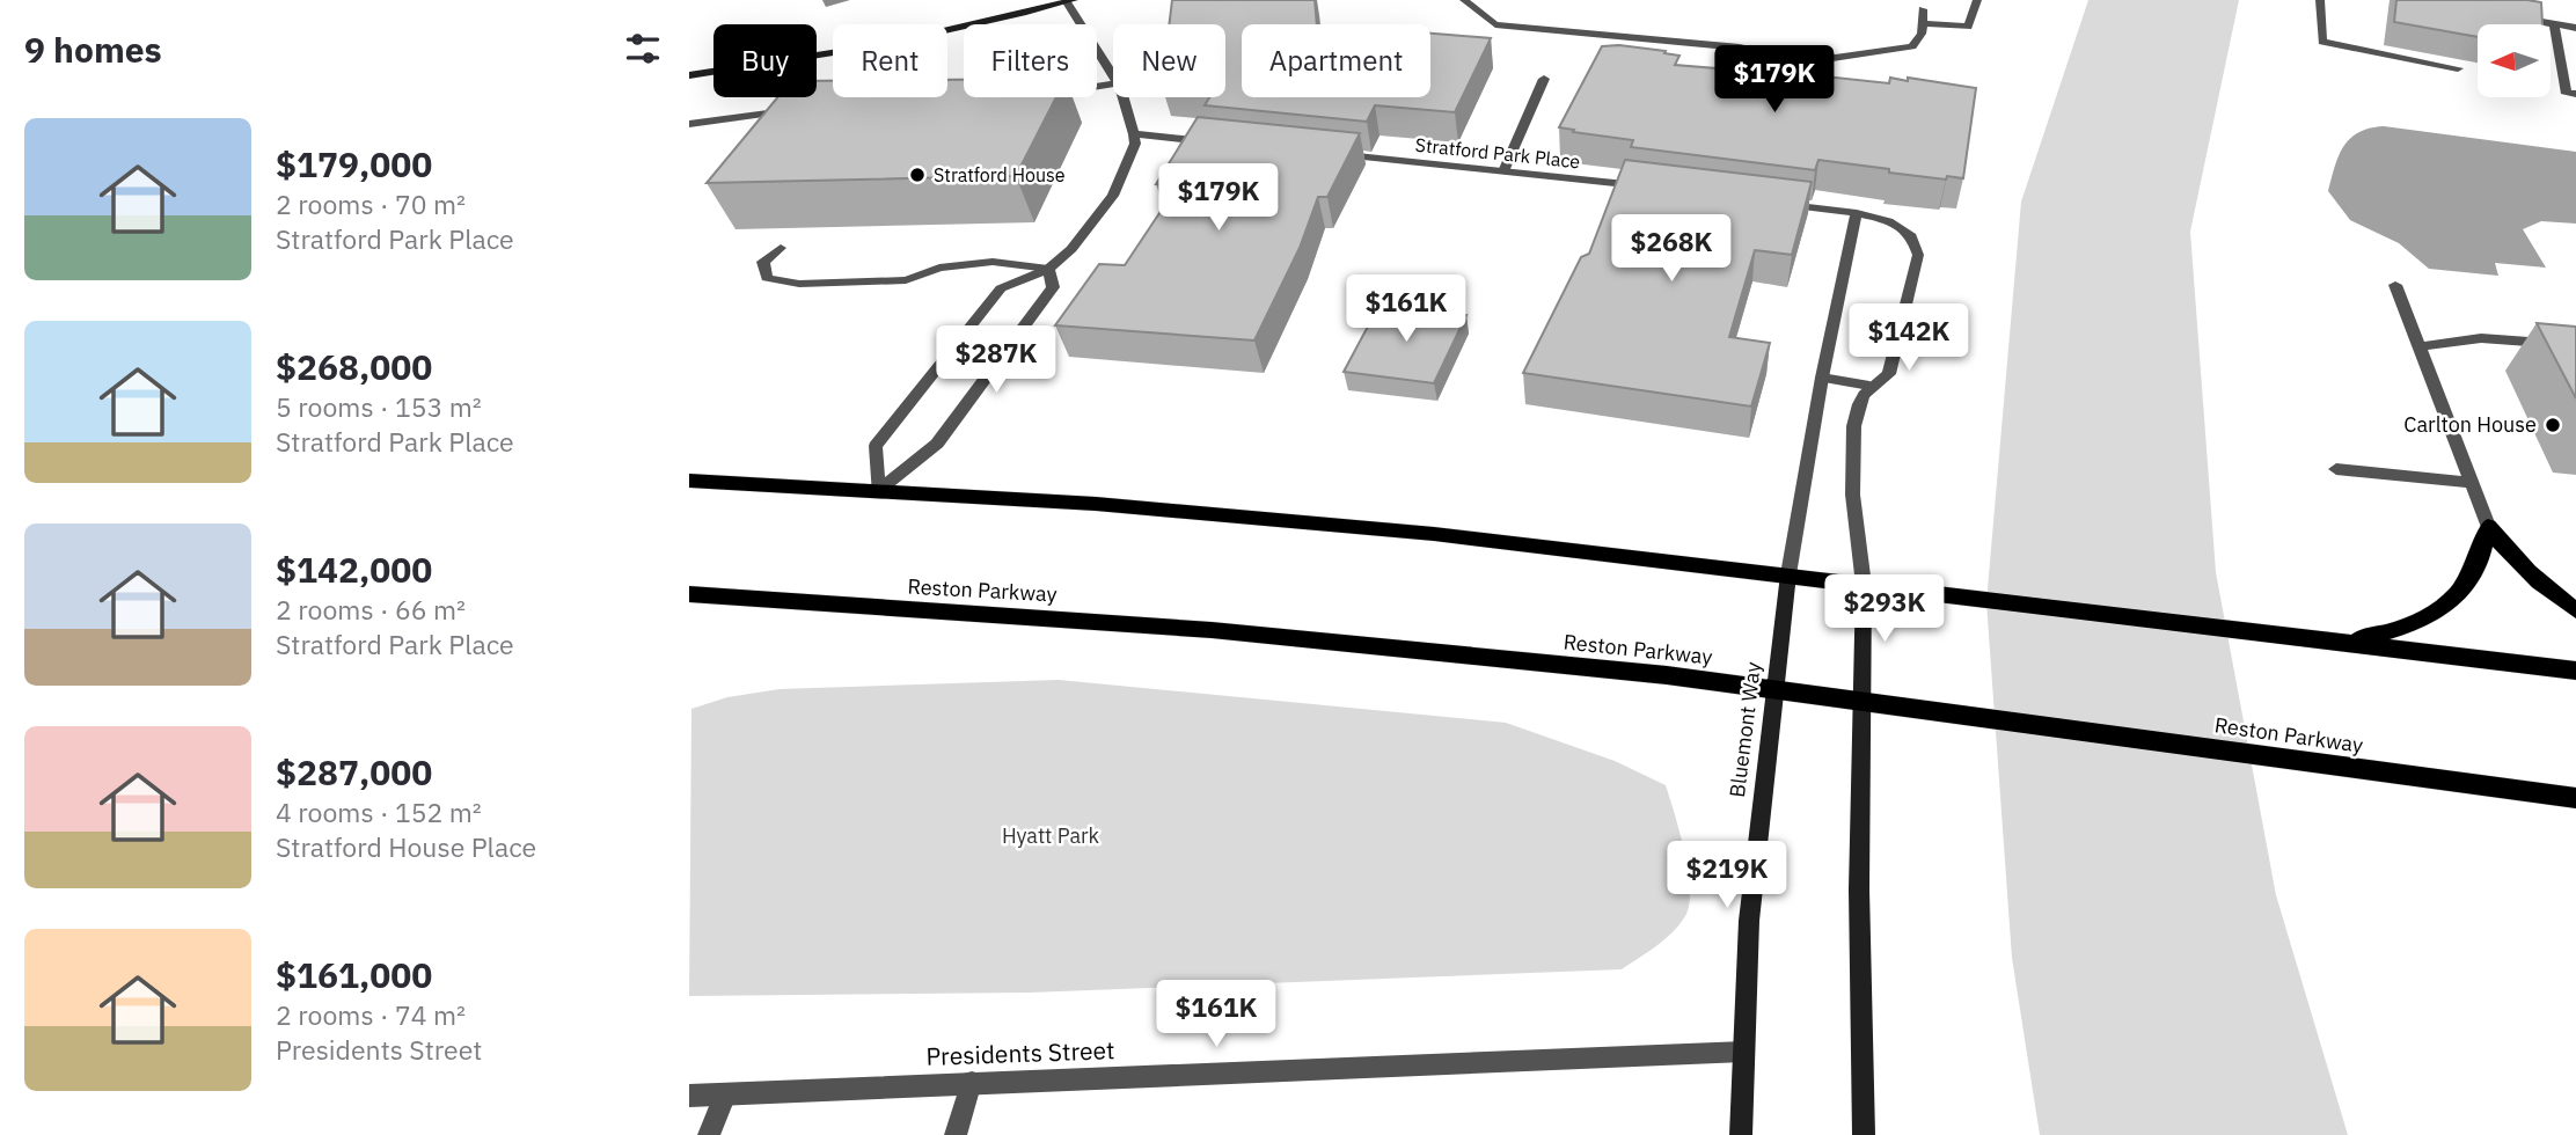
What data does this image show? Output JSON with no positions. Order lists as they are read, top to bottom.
{
  "streets": {
    "main road": ["Reston Parkway"],
    "street": ["Stratford Park Place", "Bluemont Way", "Presidents Street"]
  },
  "crossings": [
    ["Reston Parkway", "Bluemont Way"],
    ["Bluemont Way", "Presidents Street"]
  ],
  "parks": ["Hyatt Park"],
  "places": ["Stratford House", "Carlton House"],
  "north": "left",
  "page": {
    "heading": "9 homes",
    "chip": [
      "Buy",
      "Rent",
      "Filters",
      "New",
      "Apartment"
    ],
    "price": [
      "$179K",
      "$179K",
      "$268K",
      "$161K",
      "$142K",
      "$287K",
      "$293K",
      "$219K",
      "$161K"
    ],
    "list": [
      {
        "name": "$179,000",
        "note": "2 rooms · 70 m² · Stratford Park Place"
      },
      {
        "name": "$268,000",
        "note": "5 rooms · 153 m² · Stratford Park Place"
      },
      {
        "name": "$142,000",
        "note": "2 rooms · 66 m² · Stratford Park Place"
      },
      {
        "name": "$287,000",
        "note": "4 rooms · 152 m² · Stratford House Place"
      },
      {
        "name": "$161,000",
        "note": "2 rooms · 74 m² · Presidents Street"
      }
    ]
  }
}
